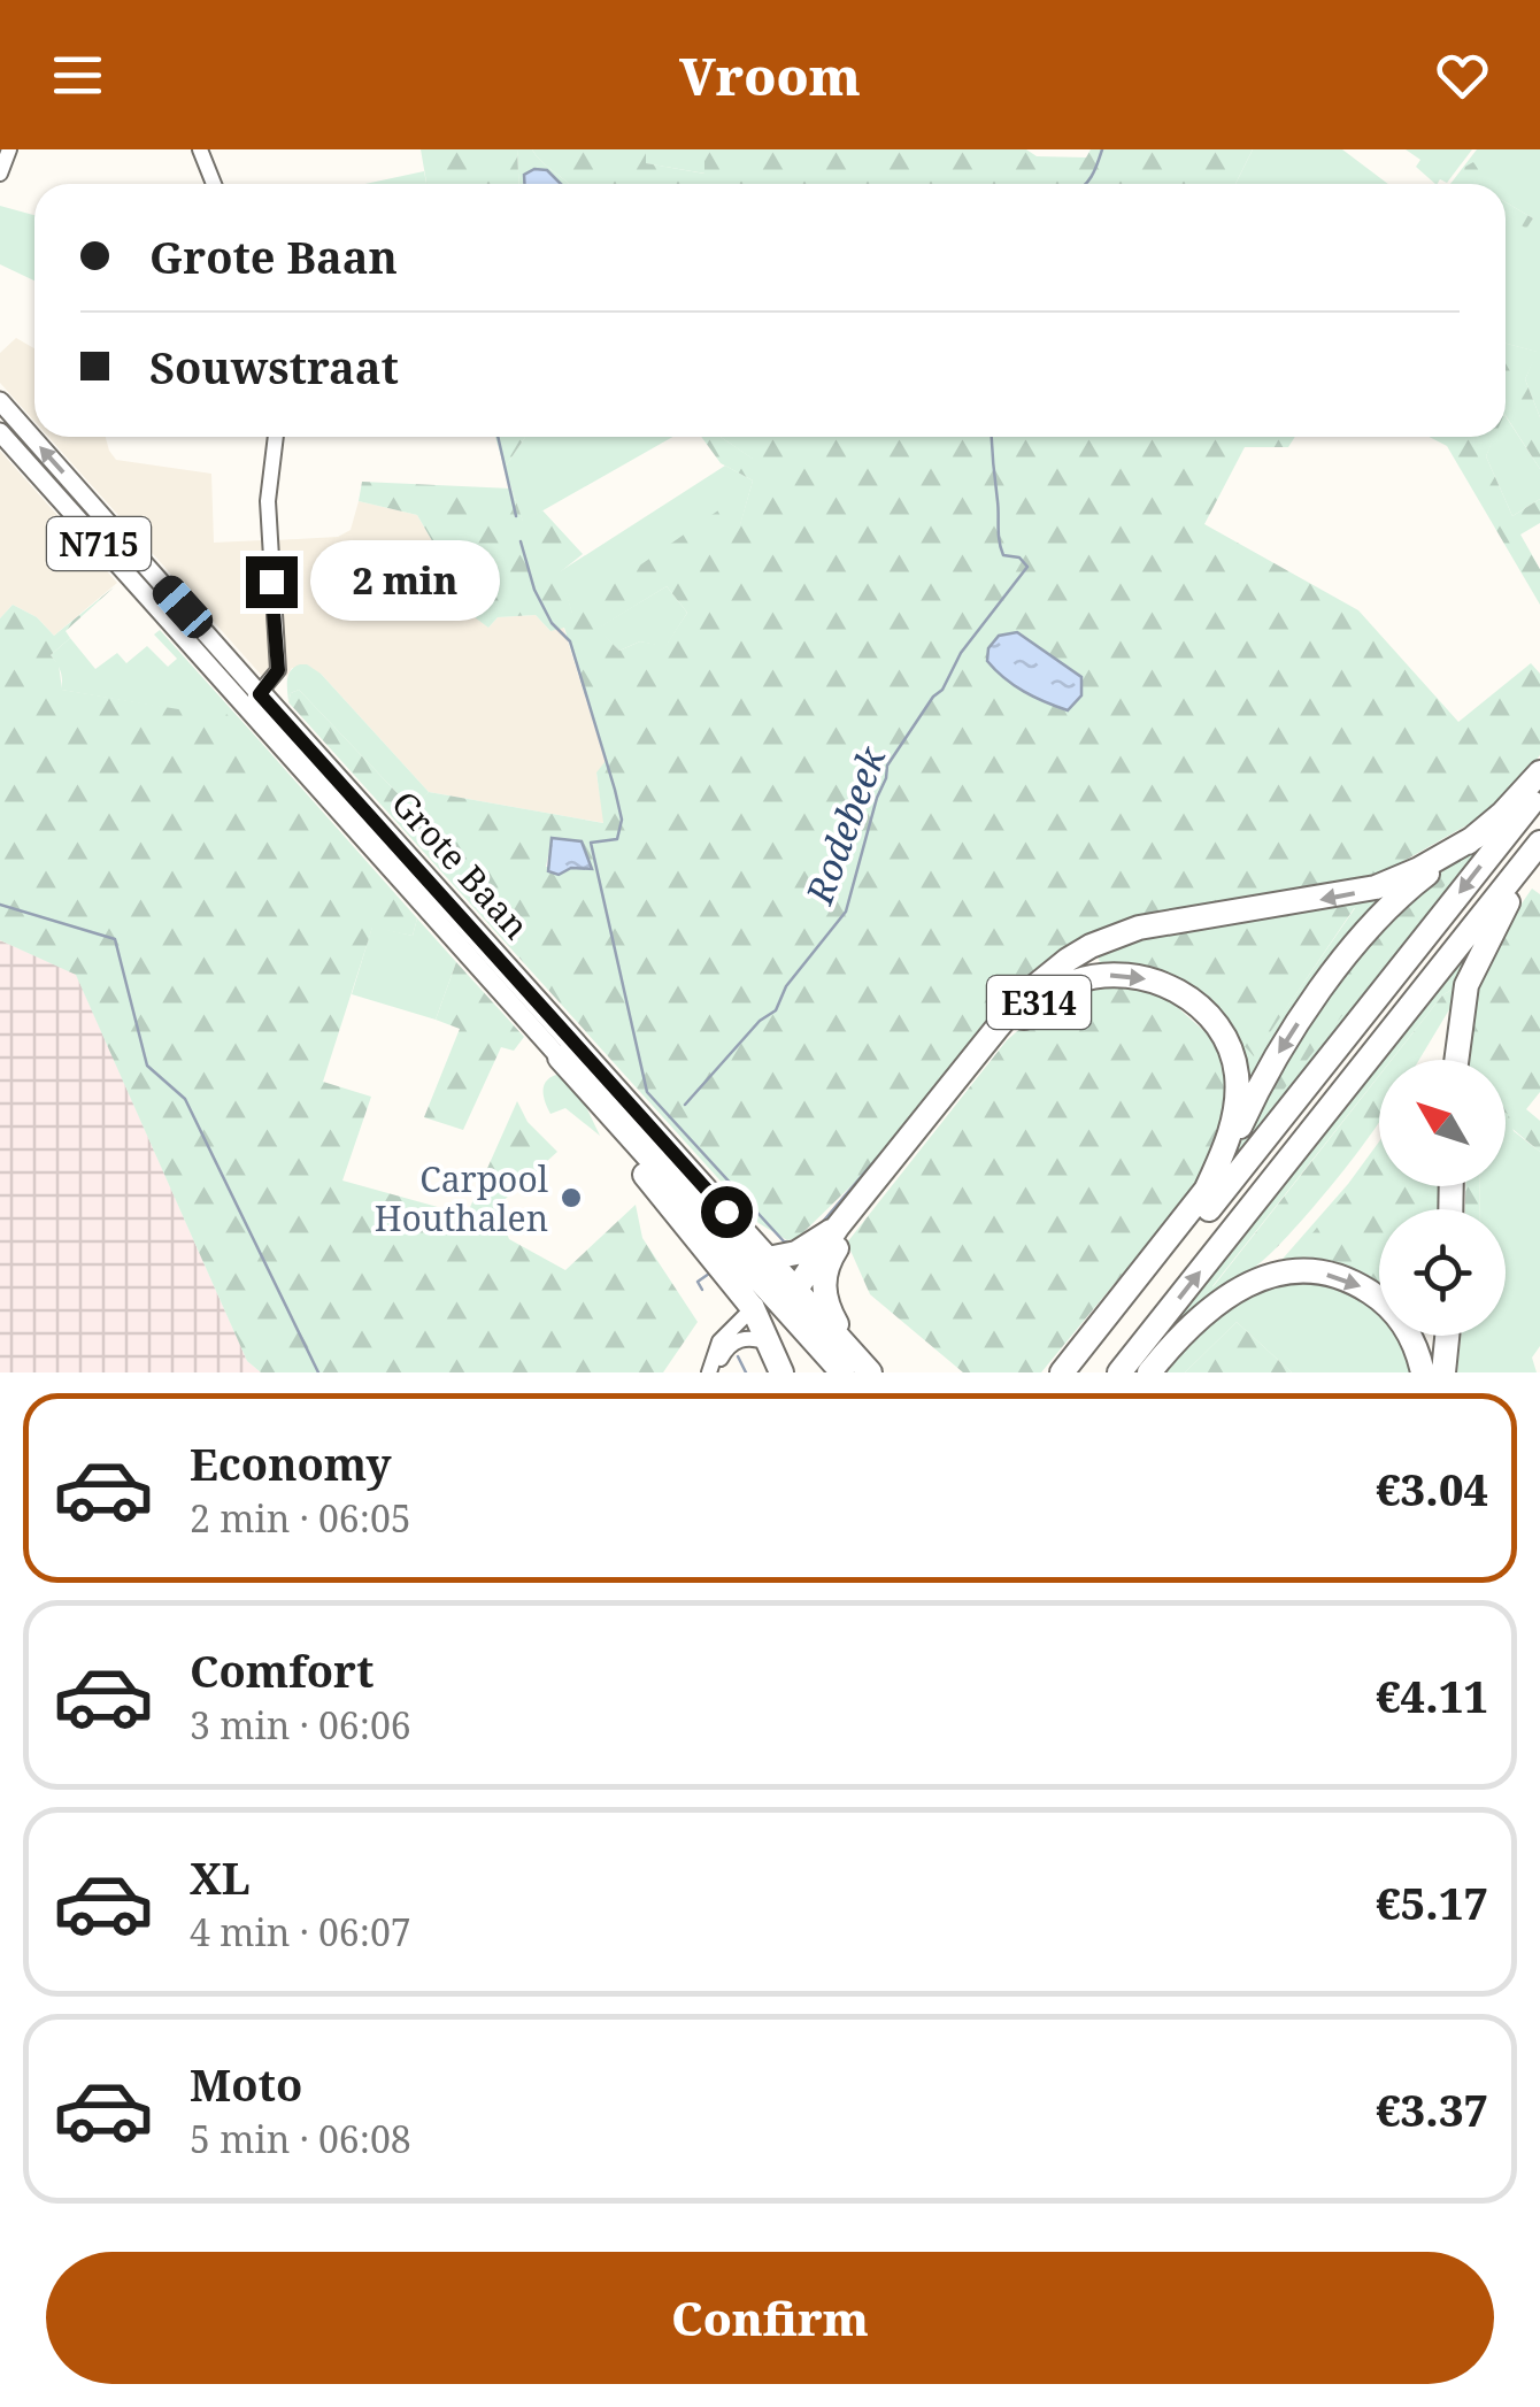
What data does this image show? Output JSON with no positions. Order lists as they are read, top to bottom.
{
  "streets": {
    "highway": ["N715", "Grote Baan", "E314"]
  },
  "crossings": [
    ["Grote Baan", "E314"]
  ],
  "water": ["Rodebeek"],
  "places": ["Carpool Houthalen"],
  "north": "top left",
  "page": {
    "header": "Vroom",
    "banner": ["Grote Baan", "Souwstraat"],
    "bubble": "2 min",
    "list": [
      {
        "name": "Economy",
        "note": "2 min · 06:05",
        "value": "€3.04"
      },
      {
        "name": "Comfort",
        "note": "3 min · 06:06",
        "value": "€4.11"
      },
      {
        "name": "XL",
        "note": "4 min · 06:07",
        "value": "€5.17"
      },
      {
        "name": "Moto",
        "note": "5 min · 06:08",
        "value": "€3.37"
      }
    ],
    "buttons": "Confirm"
  }
}
